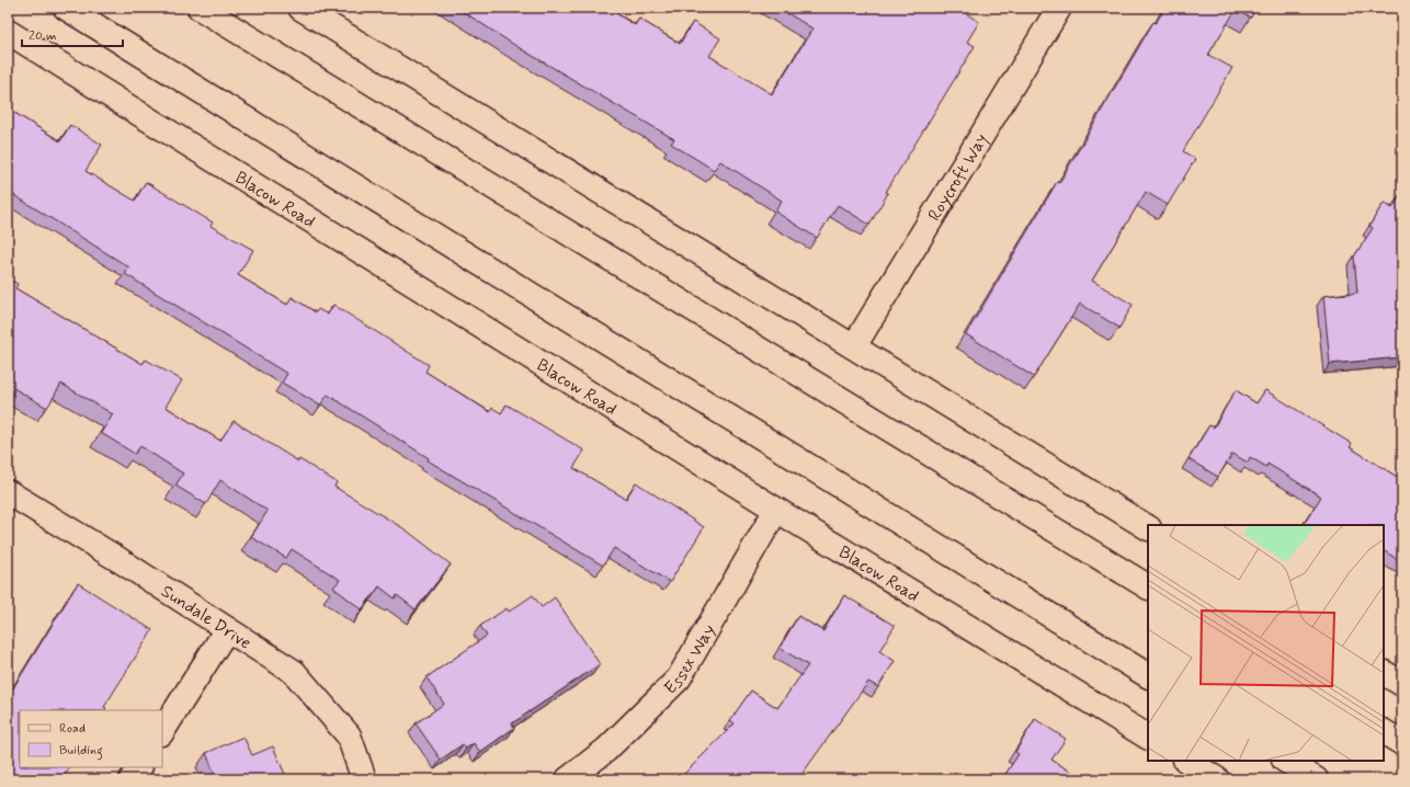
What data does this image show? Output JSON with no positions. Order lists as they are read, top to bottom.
{
  "streets": {
    "street": [
      "Roycroft Way",
      "Blacow Road",
      "Sundale Drive",
      "Essex Way"
    ]
  },
  "crossings": [
    ["Blacow Road", "Essex Way"]
  ],
  "legend": ["Road", "Building"],
  "scale_bar": "20 m"
}
